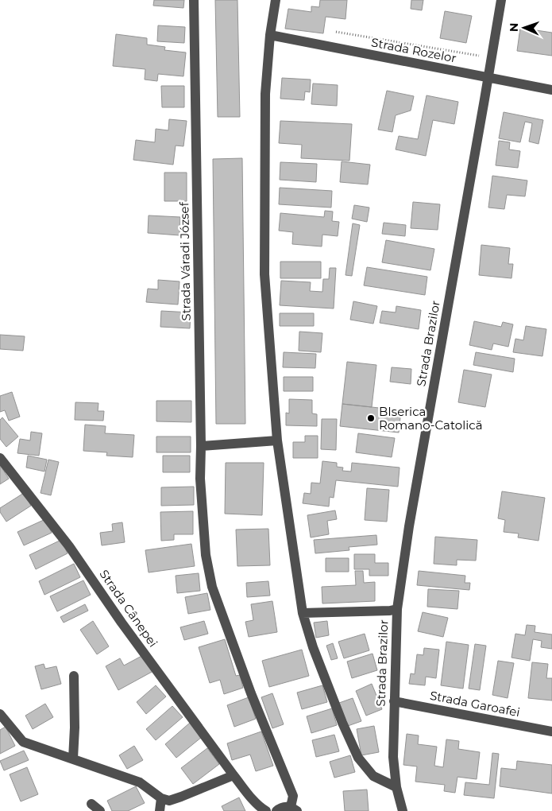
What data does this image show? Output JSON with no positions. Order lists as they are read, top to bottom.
{
  "streets": {
    "street": [
      "Strada Rozelor",
      "Strada Váradi József",
      "Strada Brazilor",
      "Strada Cânepei",
      "Strada Garoafei"
    ]
  },
  "crossings": [
    ["Strada Rozelor", "Strada Brazilor"],
    ["Strada Brazilor", "Strada Garoafei"]
  ],
  "places": ["BIserica Romano-Catolică"],
  "north": "left"
}
